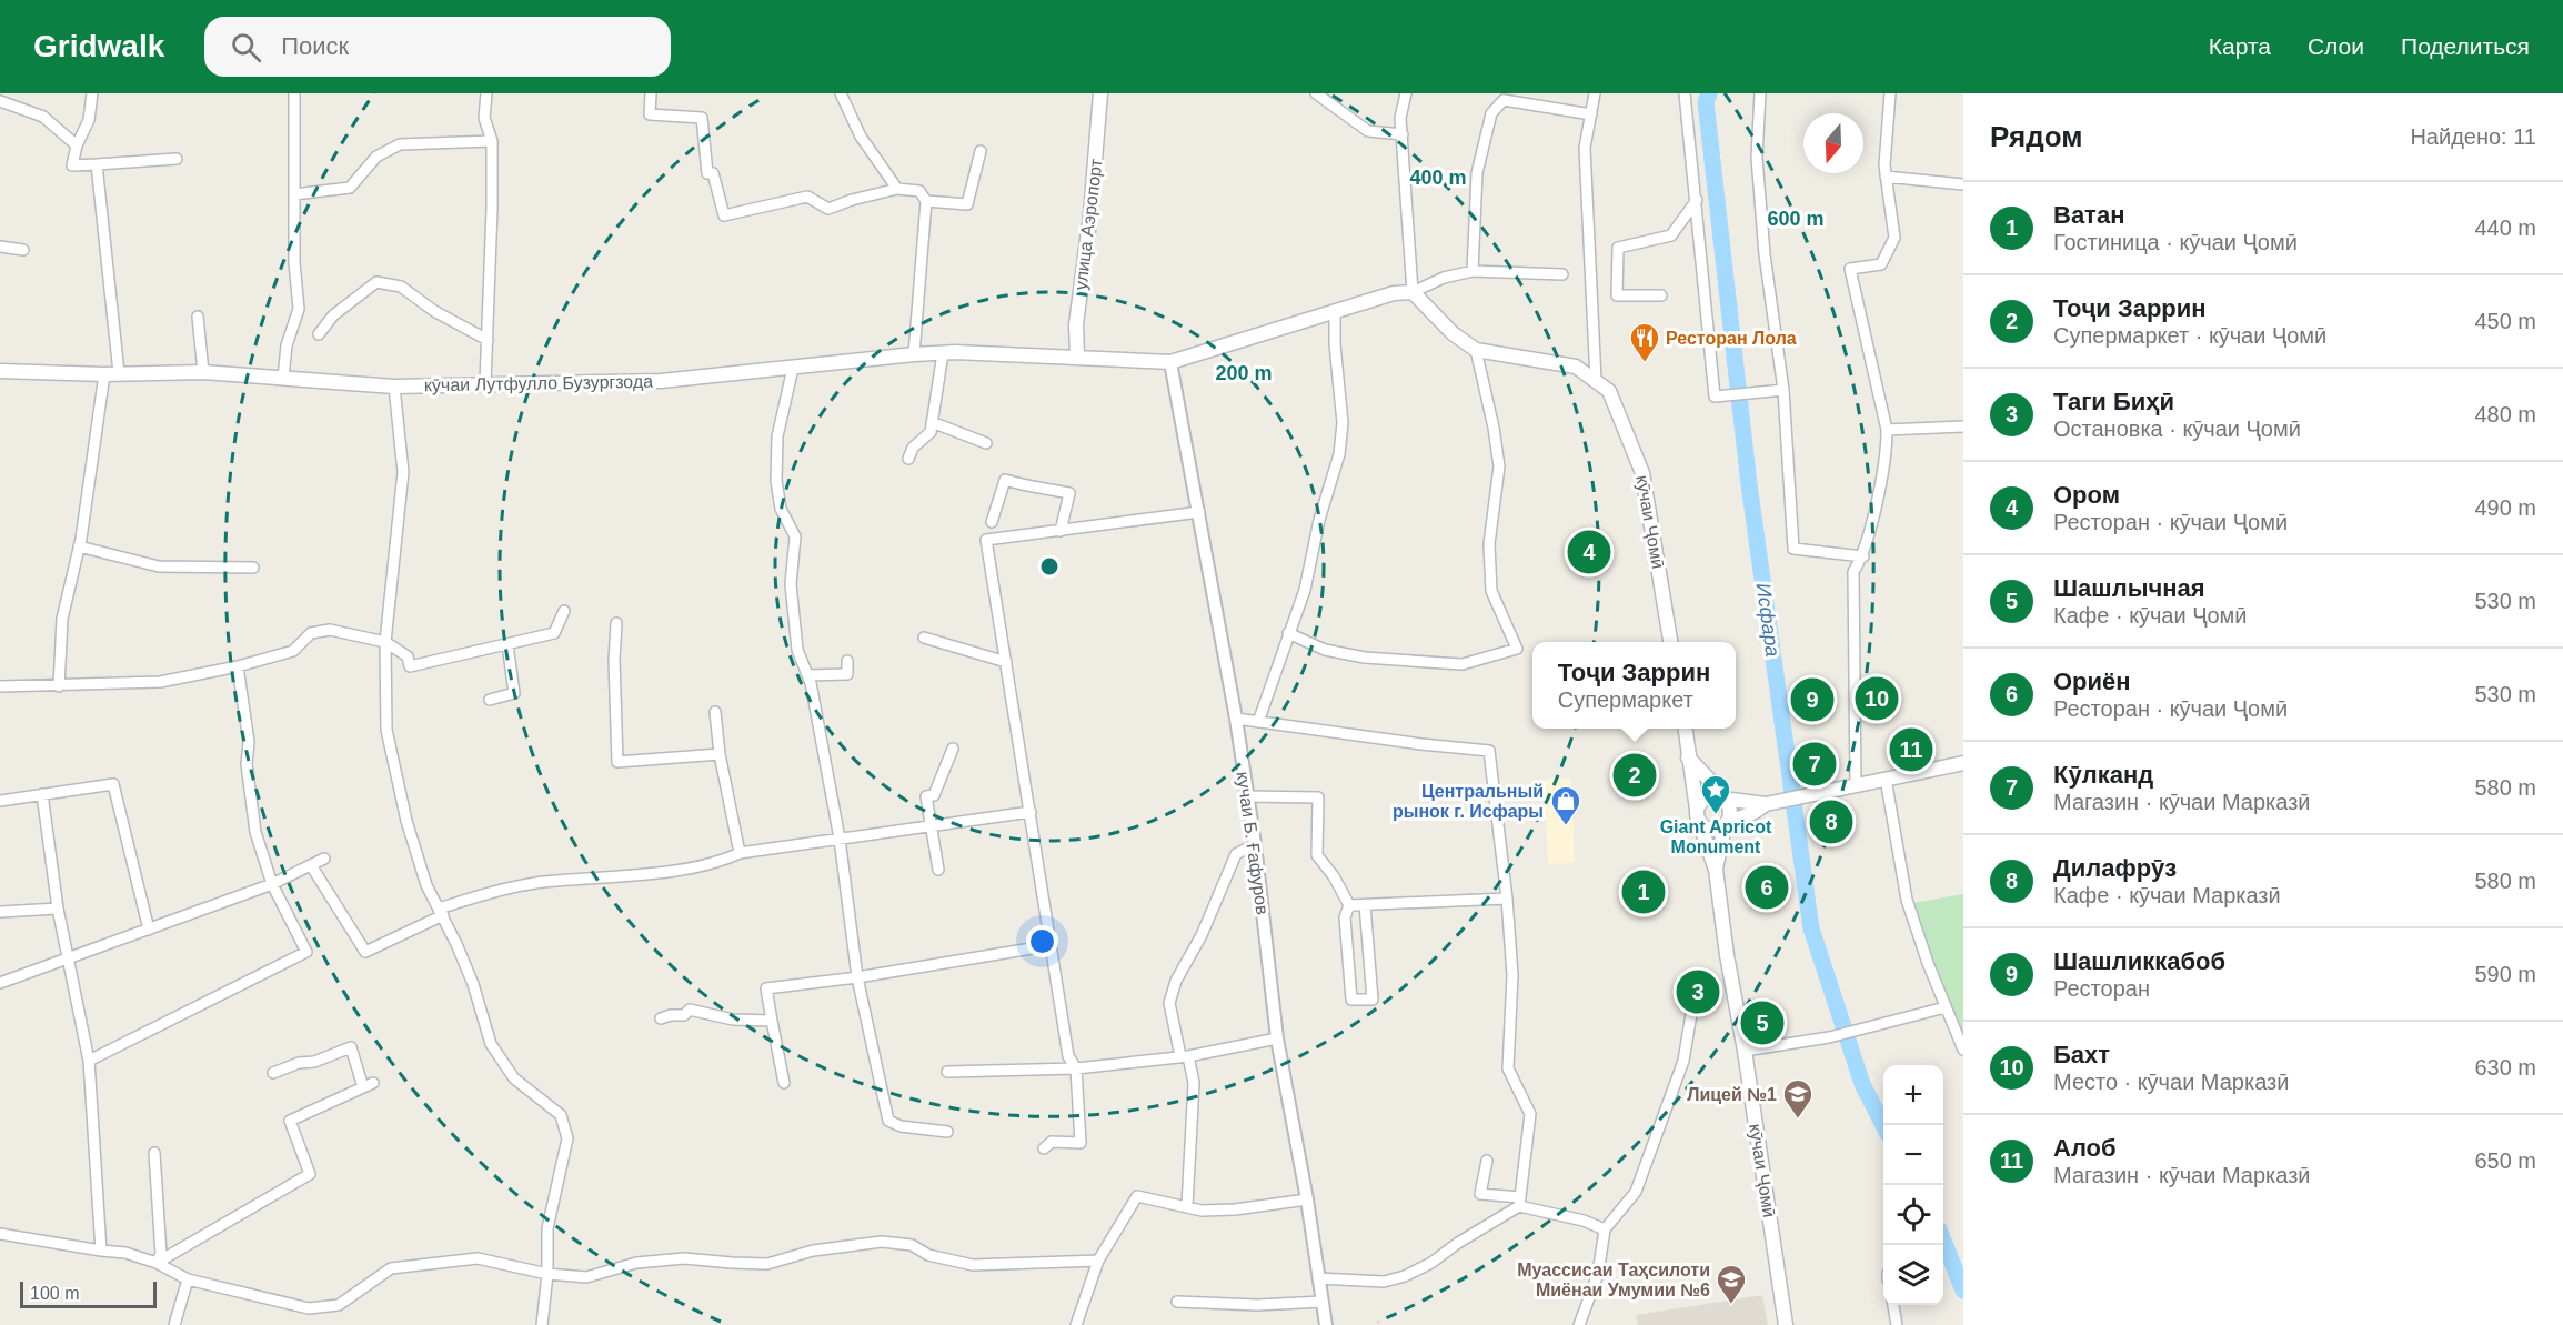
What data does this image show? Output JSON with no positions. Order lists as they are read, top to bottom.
{
  "streets": {
    "main road": ["улица Аэропорт", "кӯчаи Лутфулло Бузургзода", "кӯчаи Ҷомӣ"],
    "street": ["кучаи Б. Ғафуров"]
  },
  "crossings": [
    ["улица Аэропорт", "кӯчаи Лутфулло Бузургзода"],
    ["кӯчаи Лутфулло Бузургзода", "кучаи Б. Ғафуров"]
  ],
  "water": ["Исфара"],
  "places": {
    "restaurant": ["Ресторан Лола"],
    "place": ["Giant Apricot Monument"],
    "shop": ["Центральный рынок г. Исфары"],
    "school or university": ["Лицей №1", "Муассисаи Таҳсилоти Миёнаи Умумии №6"]
  },
  "scale_bar": "100 m",
  "north": "bottom",
  "page": {
    "header": "Gridwalk",
    "search": "Поиск",
    "nav": ["Карта", "Слои", "Поделиться"],
    "heading": ["Рядом", "Найдено: 11"],
    "list": [
      {
        "mark": "1",
        "name": "Ватан",
        "note": "Гостиница · кӯчаи Ҷомӣ",
        "value": "440 m"
      },
      {
        "mark": "2",
        "name": "Тоҷи Заррин",
        "note": "Супермаркет · кӯчаи Ҷомӣ",
        "value": "450 m"
      },
      {
        "mark": "3",
        "name": "Таги Биҳӣ",
        "note": "Остановка · кӯчаи Ҷомӣ",
        "value": "480 m"
      },
      {
        "mark": "4",
        "name": "Ором",
        "note": "Ресторан · кӯчаи Ҷомӣ",
        "value": "490 m"
      },
      {
        "mark": "5",
        "name": "Шашлычная",
        "note": "Кафе · кӯчаи Ҷомӣ",
        "value": "530 m"
      },
      {
        "mark": "6",
        "name": "Ориён",
        "note": "Ресторан · кӯчаи Ҷомӣ",
        "value": "530 m"
      },
      {
        "mark": "7",
        "name": "Кӯлканд",
        "note": "Магазин · кӯчаи Марказӣ",
        "value": "580 m"
      },
      {
        "mark": "8",
        "name": "Дилафрӯз",
        "note": "Кафе · кӯчаи Марказӣ",
        "value": "580 m"
      },
      {
        "mark": "9",
        "name": "Шашликкабоб",
        "note": "Ресторан",
        "value": "590 m"
      },
      {
        "mark": "10",
        "name": "Бахт",
        "note": "Место · кӯчаи Марказӣ",
        "value": "630 m"
      },
      {
        "mark": "11",
        "name": "Алоб",
        "note": "Магазин · кӯчаи Марказӣ",
        "value": "650 m"
      }
    ],
    "pins": [
      "4",
      "10",
      "9",
      "11",
      "7",
      "2",
      "8",
      "6",
      "1",
      "3",
      "5"
    ],
    "popup": ["Тоҷи Заррин", "Супермаркет"],
    "map_buttons": ["+", "−"],
    "scale": "100 m"
  },
  "rings": ["400 m", "600 m", "200 m"]
}
